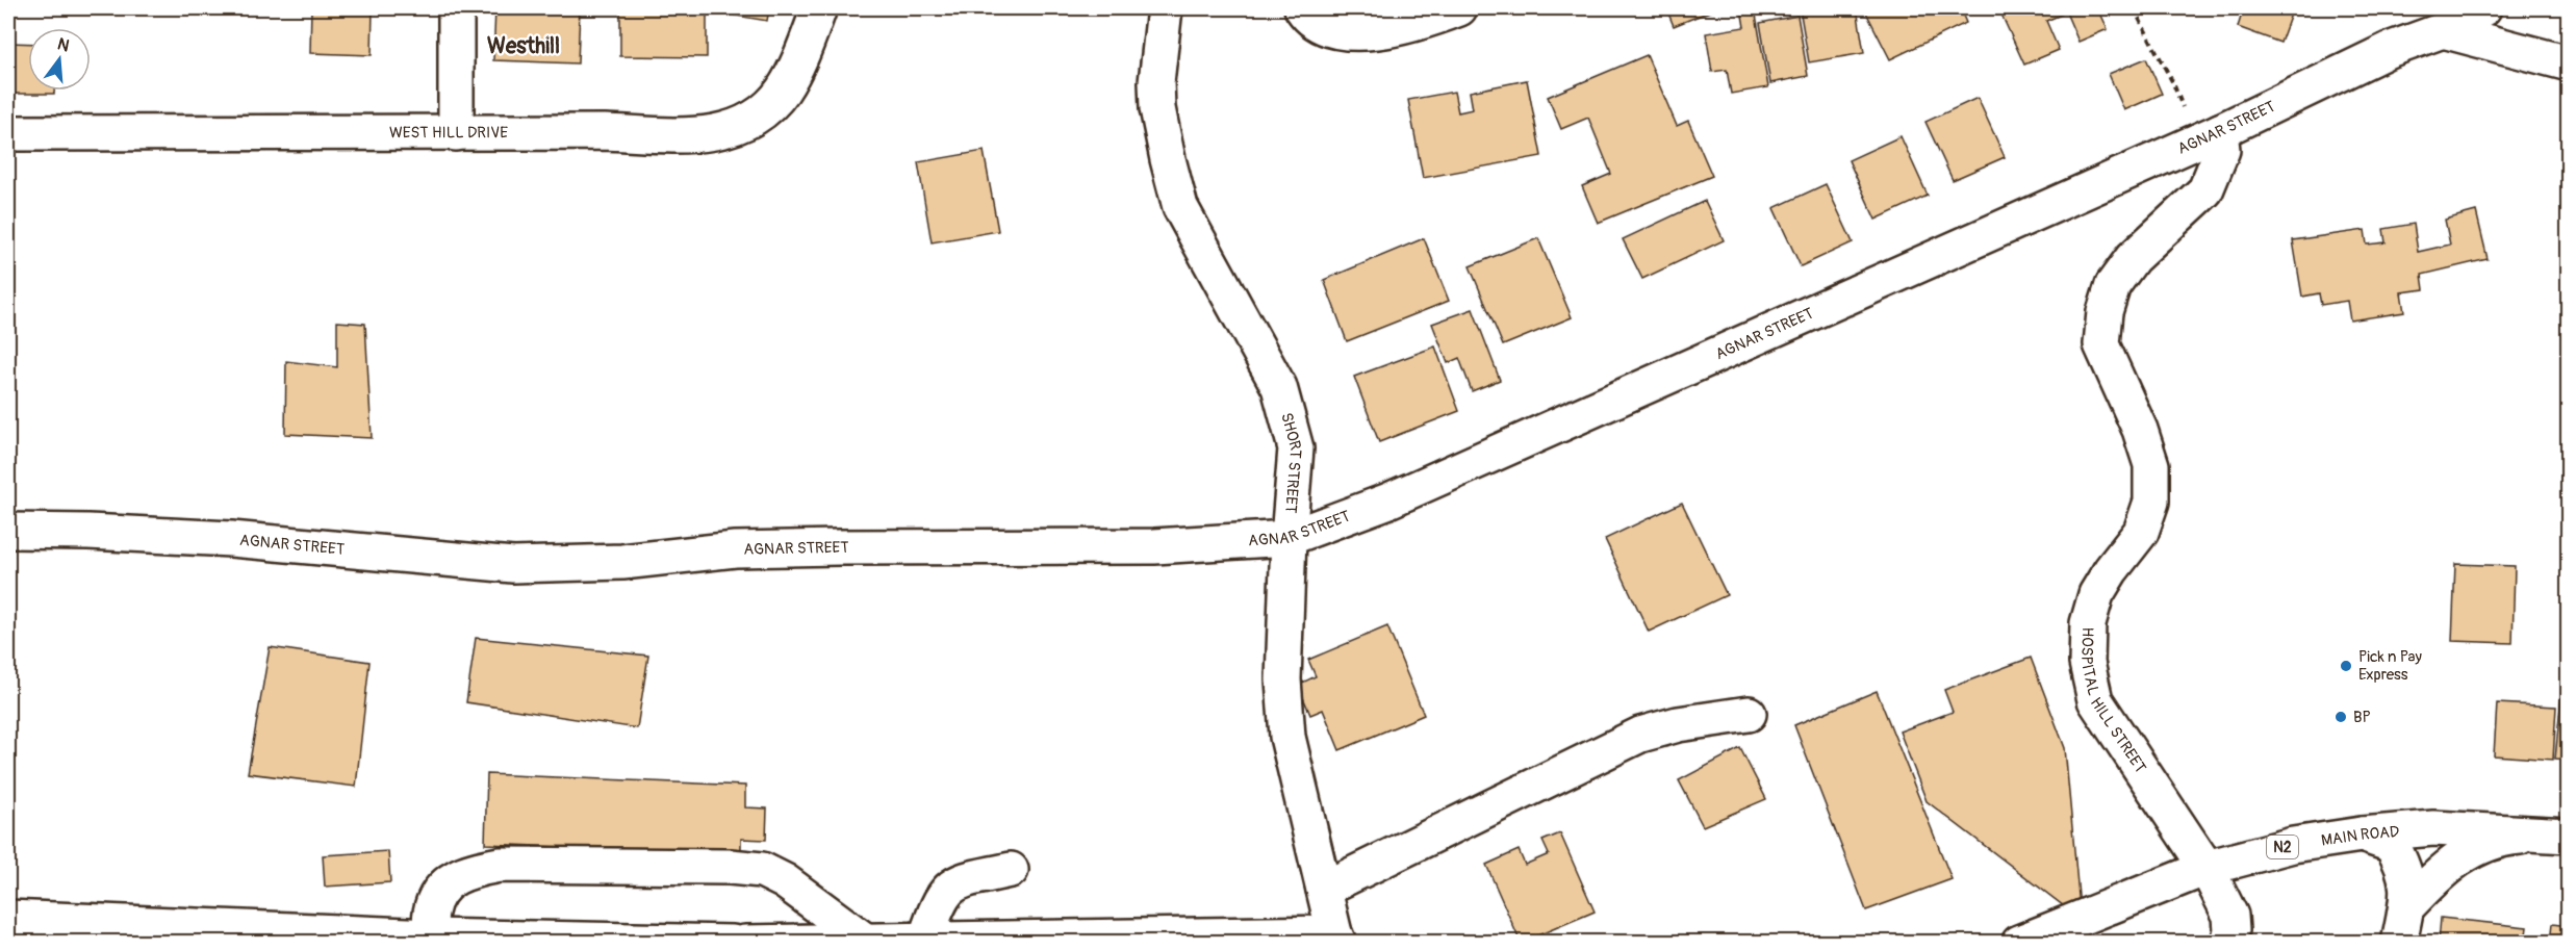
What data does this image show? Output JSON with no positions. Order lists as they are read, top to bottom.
{
  "streets": {
    "main road": [
      "AGNAR STREET",
      "WEST HILL DRIVE",
      "SHORT STREET",
      "HOSPITAL HILL STREET",
      "MAIN ROAD",
      "N2"
    ]
  },
  "crossings": [
    ["AGNAR STREET", "SHORT STREET"],
    ["AGNAR STREET", "HOSPITAL HILL STREET"],
    ["HOSPITAL HILL STREET", "MAIN ROAD"]
  ],
  "districts": ["Westhill"],
  "places": ["Pick n Pay Express", "BP"],
  "north": "top"
}
